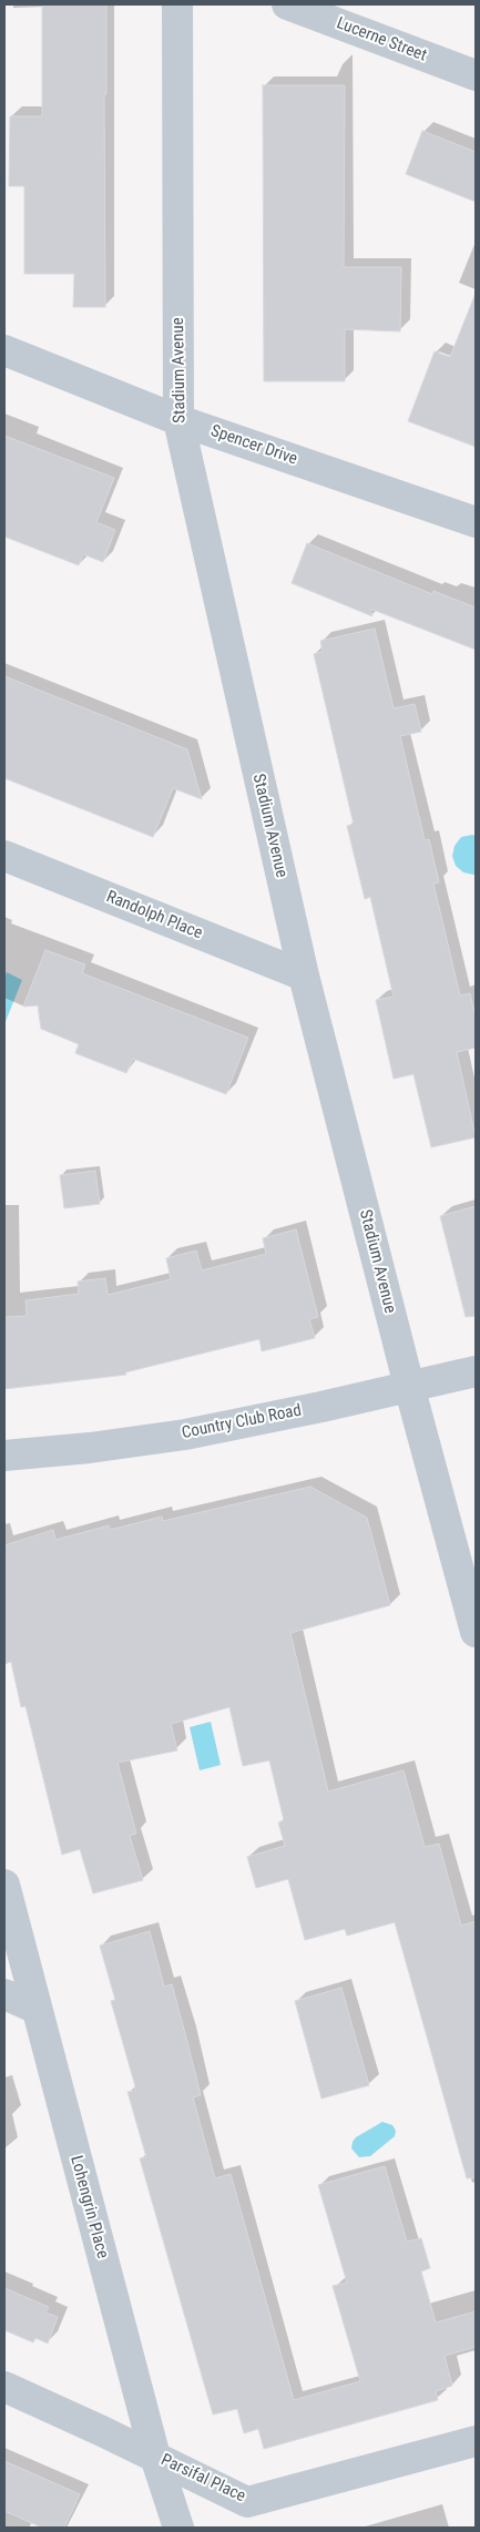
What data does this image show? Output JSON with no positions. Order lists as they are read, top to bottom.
{
  "streets": {
    "street": [
      "Lucerne Street",
      "Stadium Avenue",
      "Spencer Drive",
      "Randolph Place",
      "Country Club Road",
      "Lohengrin Place",
      "Parsifal Place"
    ]
  },
  "crossings": [
    ["Stadium Avenue", "Spencer Drive"],
    ["Stadium Avenue", "Randolph Place"],
    ["Stadium Avenue", "Country Club Road"],
    ["Lohengrin Place", "Parsifal Place"]
  ]
}
